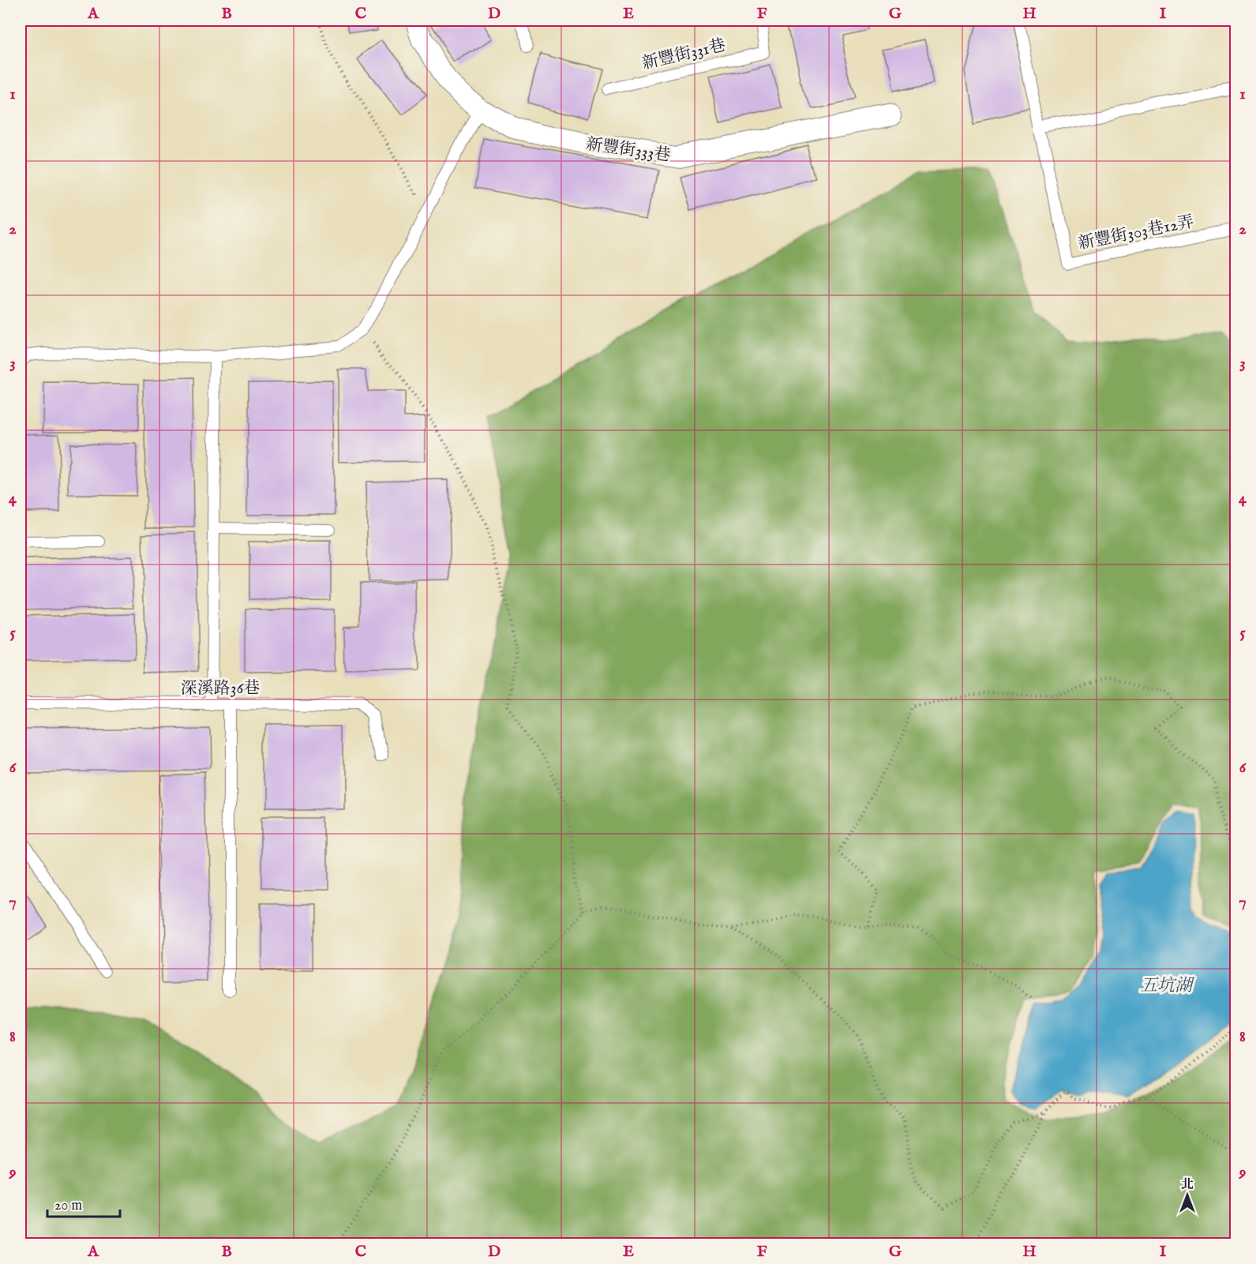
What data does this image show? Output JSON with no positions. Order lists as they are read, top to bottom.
{
  "streets": {
    "street": ["新豐街333巷"],
    "lane": ["新豐街331巷", "新豐街303巷12弄", "深溪路36巷"]
  },
  "water": ["五坑湖"],
  "scale_bar": "20 m",
  "north": "top",
  "grid": {
    "columns": [
      "A",
      "B",
      "C",
      "D",
      "E",
      "F",
      "G",
      "H",
      "I"
    ],
    "rows": [
      "1",
      "2",
      "3",
      "4",
      "5",
      "6",
      "7",
      "8",
      "9"
    ]
  }
}
